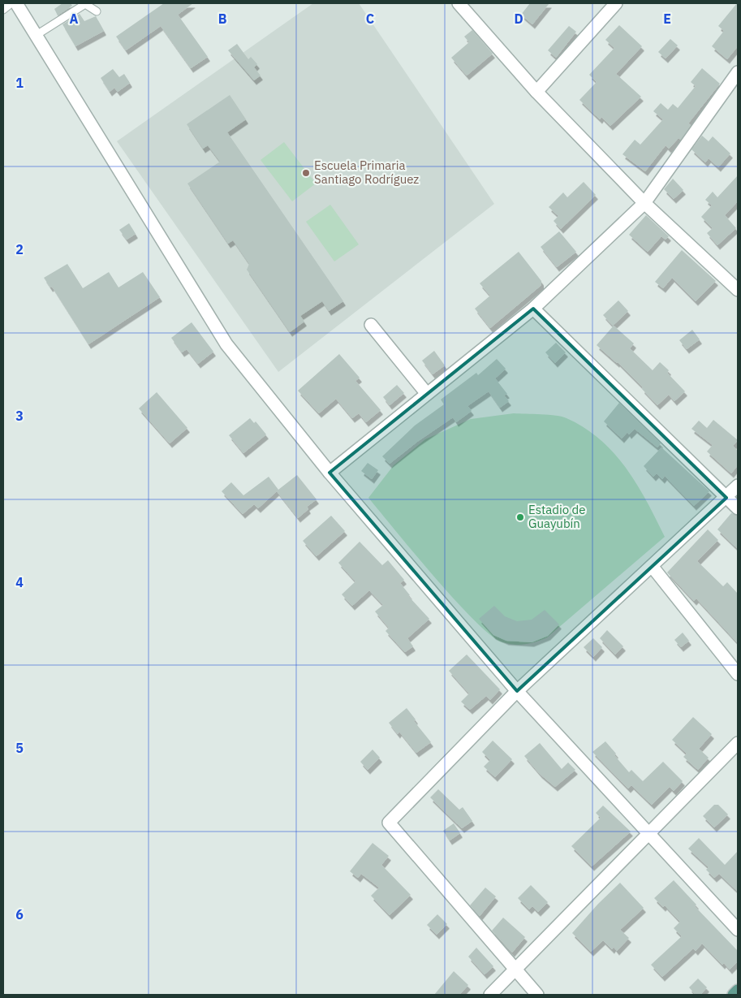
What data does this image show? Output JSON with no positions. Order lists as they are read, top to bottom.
{
  "places": ["Escuela Primaria Santiago Rodríguez", "Estadio de Guayubín"],
  "grid": {
    "columns": [
      "A",
      "B",
      "C",
      "D",
      "E"
    ],
    "rows": [
      "1",
      "2",
      "3",
      "4",
      "5",
      "6"
    ]
  }
}
